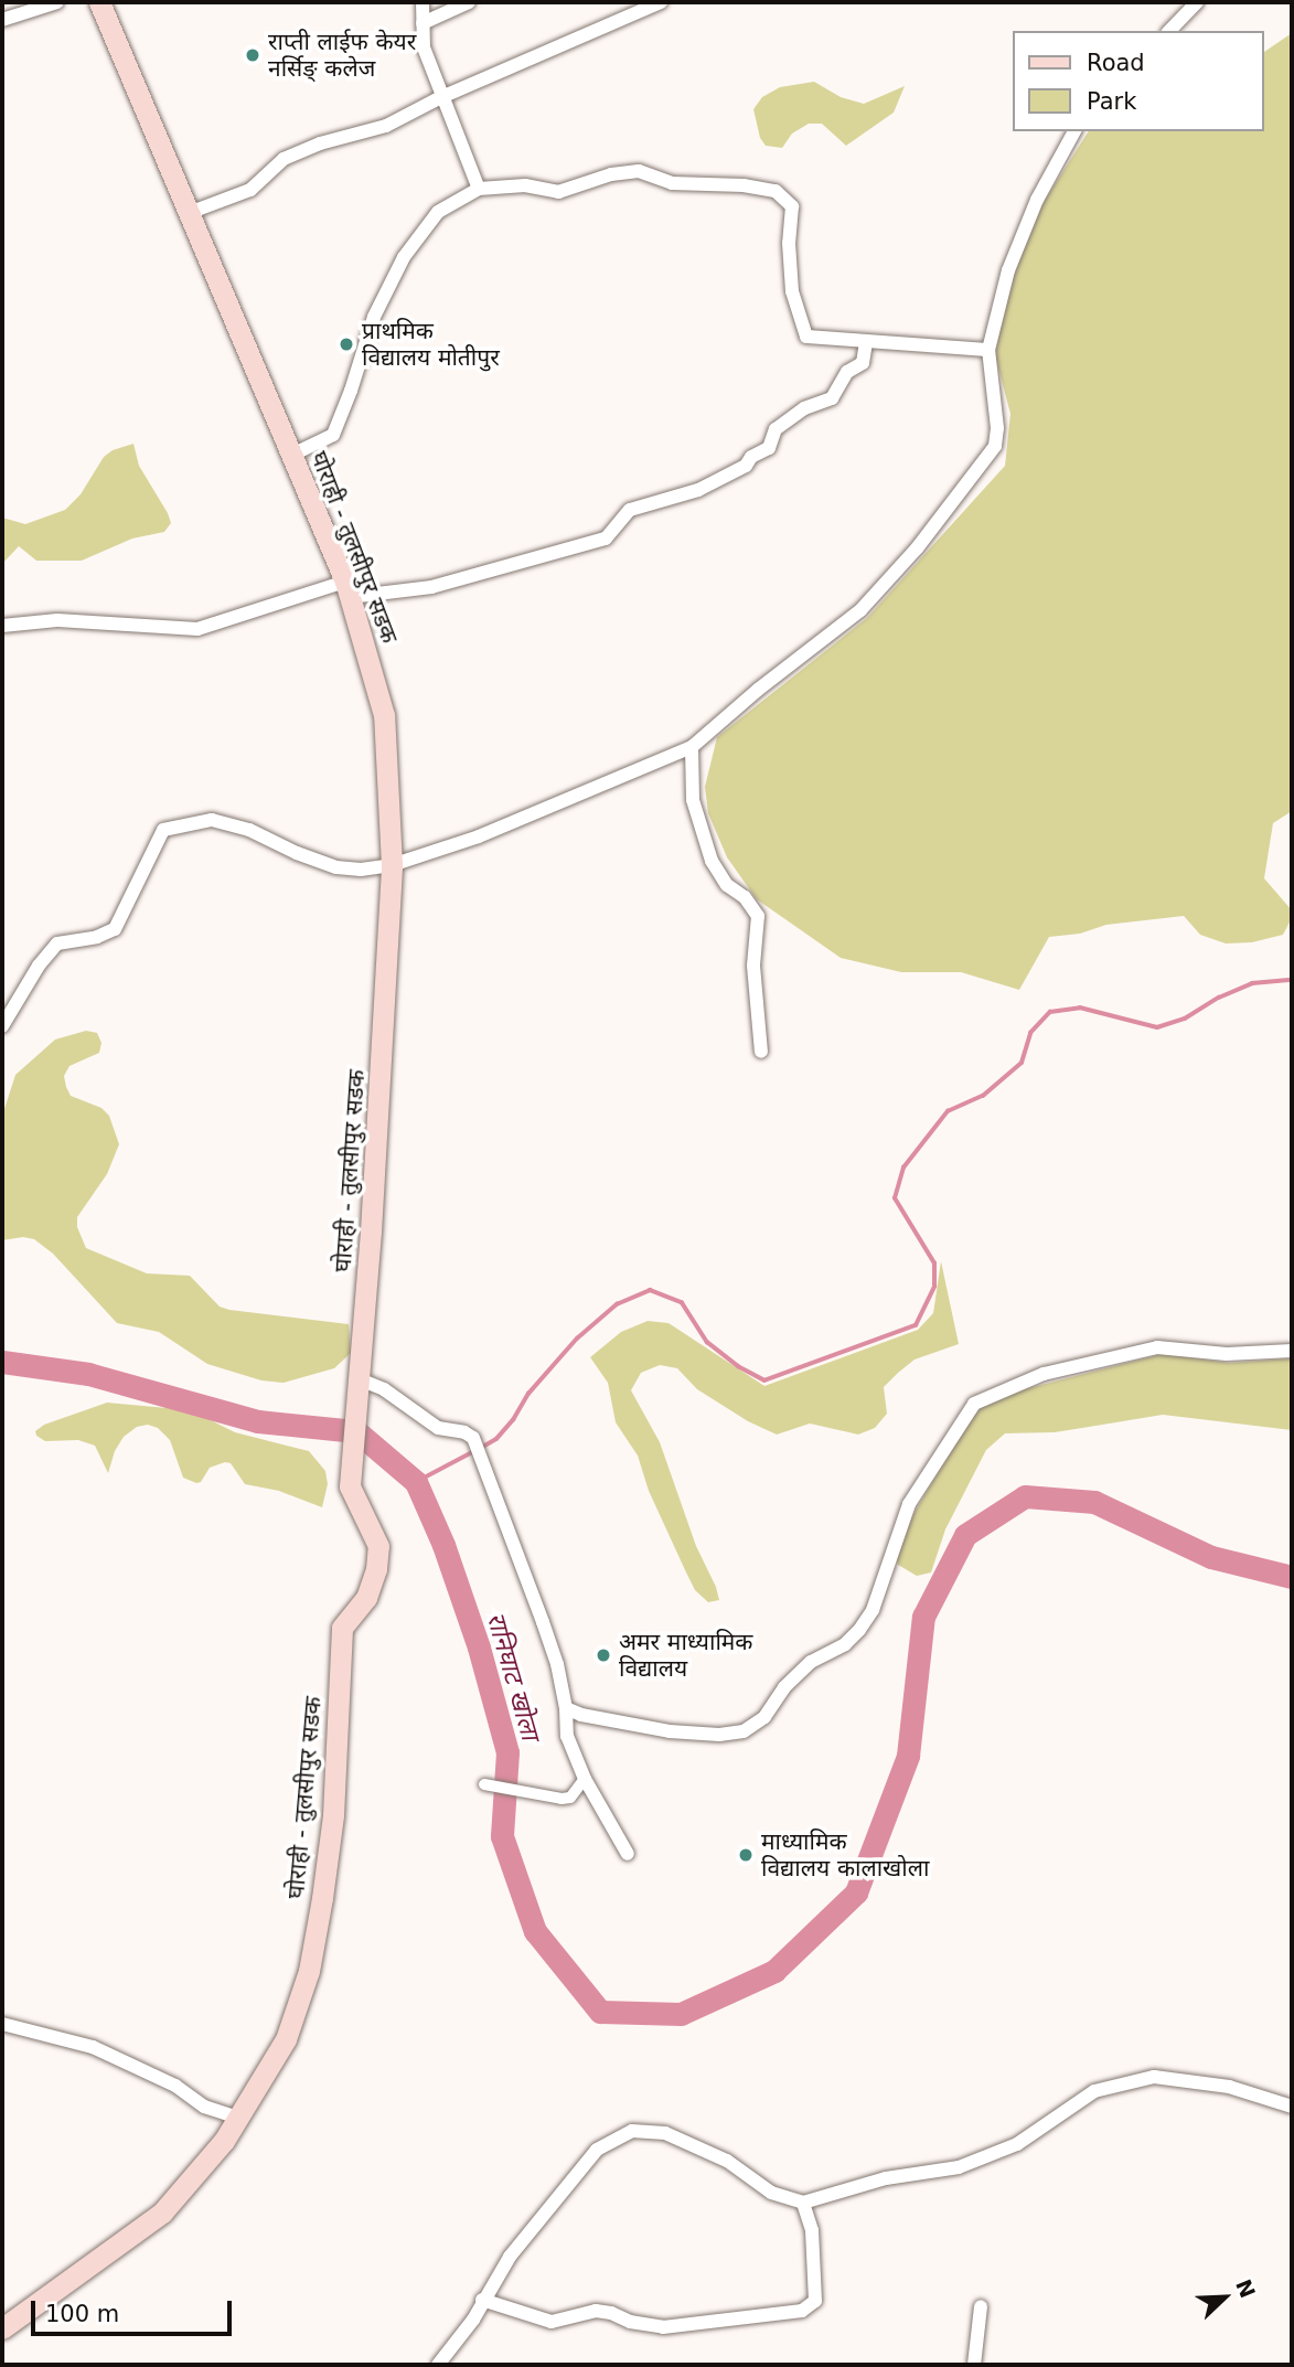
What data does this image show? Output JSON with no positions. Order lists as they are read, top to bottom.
{
  "streets": {
    "main road": ["घोराही - तुलसीपुर सडक"]
  },
  "water": ["रानिघाट खोला"],
  "places": [
    "राप्ती लाईफ केयर नर्सिङ् कलेज",
    "प्राथमिक विद्यालय मोतीपुर",
    "अमर माध्यामिक विद्यालय",
    "माध्यामिक विद्यालय कालाखोला"
  ],
  "legend": ["Road", "Park"],
  "scale_bar": "100 m",
  "north": "top right"
}
